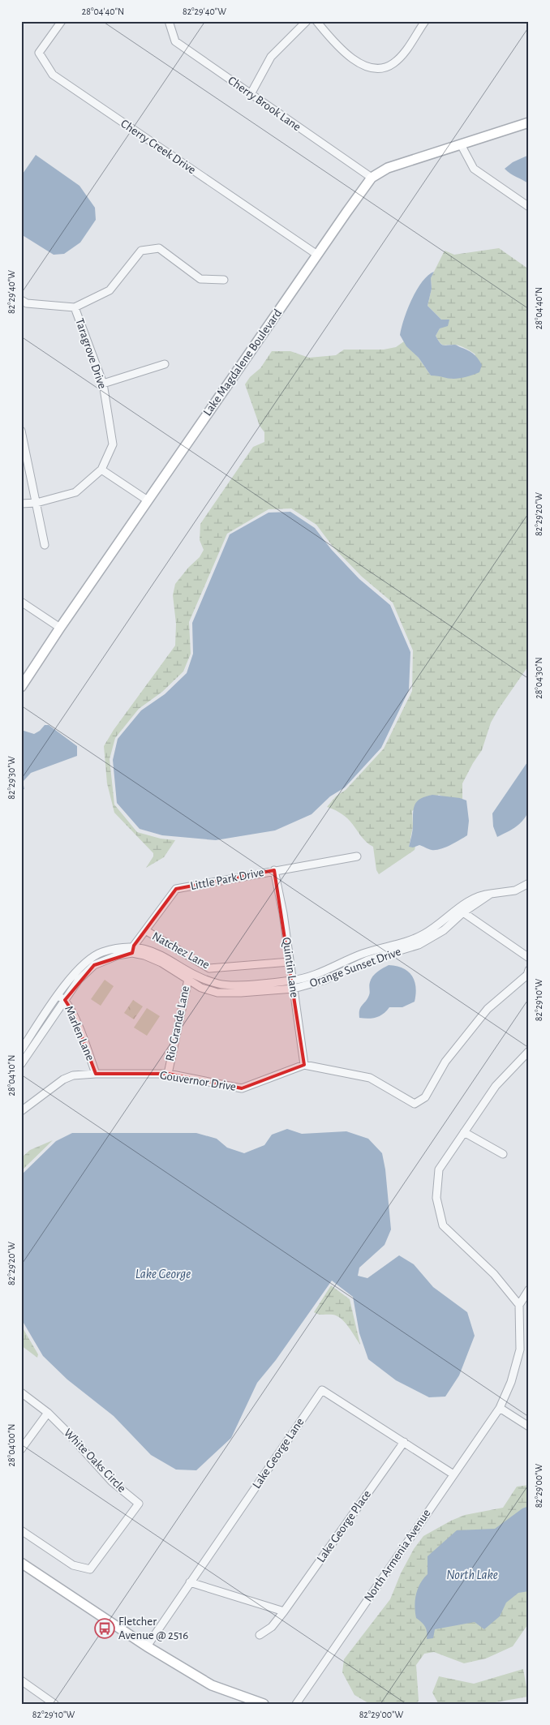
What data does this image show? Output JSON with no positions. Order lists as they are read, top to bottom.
{
  "streets": {
    "street": [
      "Cherry Brook Lane",
      "Cherry Creek Drive",
      "Taragrove Drive",
      "Lake Magdalene Boulevard",
      "Little Park Drive",
      "Natchez Lane",
      "Quintin Lane",
      "Orange Sunset Drive",
      "Rio Grande Lane",
      "Marlen Lane",
      "Gouvernor Drive",
      "Lake George Lane",
      "White Oaks Circle",
      "Lake George Place",
      "North Armenia Avenue"
    ]
  },
  "crossings": [
    ["Cherry Brook Lane", "Lake Magdalene Boulevard"],
    ["Cherry Creek Drive", "Lake Magdalene Boulevard"],
    ["Little Park Drive", "Natchez Lane"],
    ["Little Park Drive", "Quintin Lane"],
    ["Little Park Drive", "Orange Sunset Drive"],
    ["Little Park Drive", "Rio Grande Lane"],
    ["Little Park Drive", "Marlen Lane"],
    ["Little Park Drive", "Gouvernor Drive"],
    ["Natchez Lane", "Quintin Lane"],
    ["Quintin Lane", "Orange Sunset Drive"],
    ["Quintin Lane", "Gouvernor Drive"],
    ["Orange Sunset Drive", "Rio Grande Lane"],
    ["Orange Sunset Drive", "Marlen Lane"],
    ["Orange Sunset Drive", "Gouvernor Drive"],
    ["Rio Grande Lane", "Marlen Lane"],
    ["Rio Grande Lane", "Gouvernor Drive"],
    ["Marlen Lane", "Gouvernor Drive"],
    ["Lake George Lane", "Lake George Place"],
    ["Lake George Lane", "North Armenia Avenue"]
  ],
  "water": ["Lake George", "North Lake"],
  "places": {
    "bus stop": ["Fletcher Avenue @ 2516"]
  },
  "coordinates": [
    "28°04'40\"N",
    "82°29'40\"W",
    "82°29'20\"W",
    "28°04'30\"N",
    "82°29'30\"W",
    "82°29'10\"W",
    "28°04'10\"N",
    "28°04'00\"N",
    "82°29'00\"W"
  ]
}
